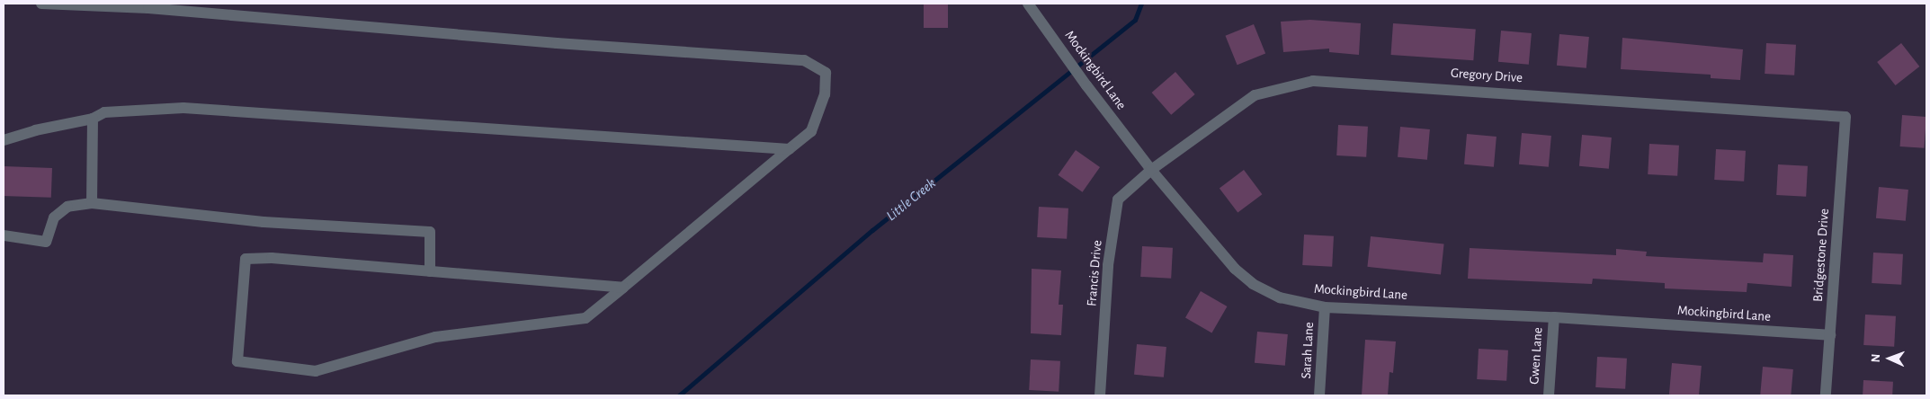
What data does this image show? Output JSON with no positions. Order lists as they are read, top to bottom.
{
  "streets": {
    "street": [
      "Mockingbird Lane",
      "Gregory Drive",
      "Bridgestone Drive",
      "Francis Drive",
      "Sarah Lane",
      "Gwen Lane"
    ]
  },
  "crossings": [
    ["Mockingbird Lane", "Gregory Drive"],
    ["Mockingbird Lane", "Bridgestone Drive"],
    ["Mockingbird Lane", "Francis Drive"],
    ["Mockingbird Lane", "Sarah Lane"],
    ["Mockingbird Lane", "Gwen Lane"],
    ["Gregory Drive", "Bridgestone Drive"],
    ["Gregory Drive", "Francis Drive"]
  ],
  "water": ["Little Creek"],
  "north": "left"
}
